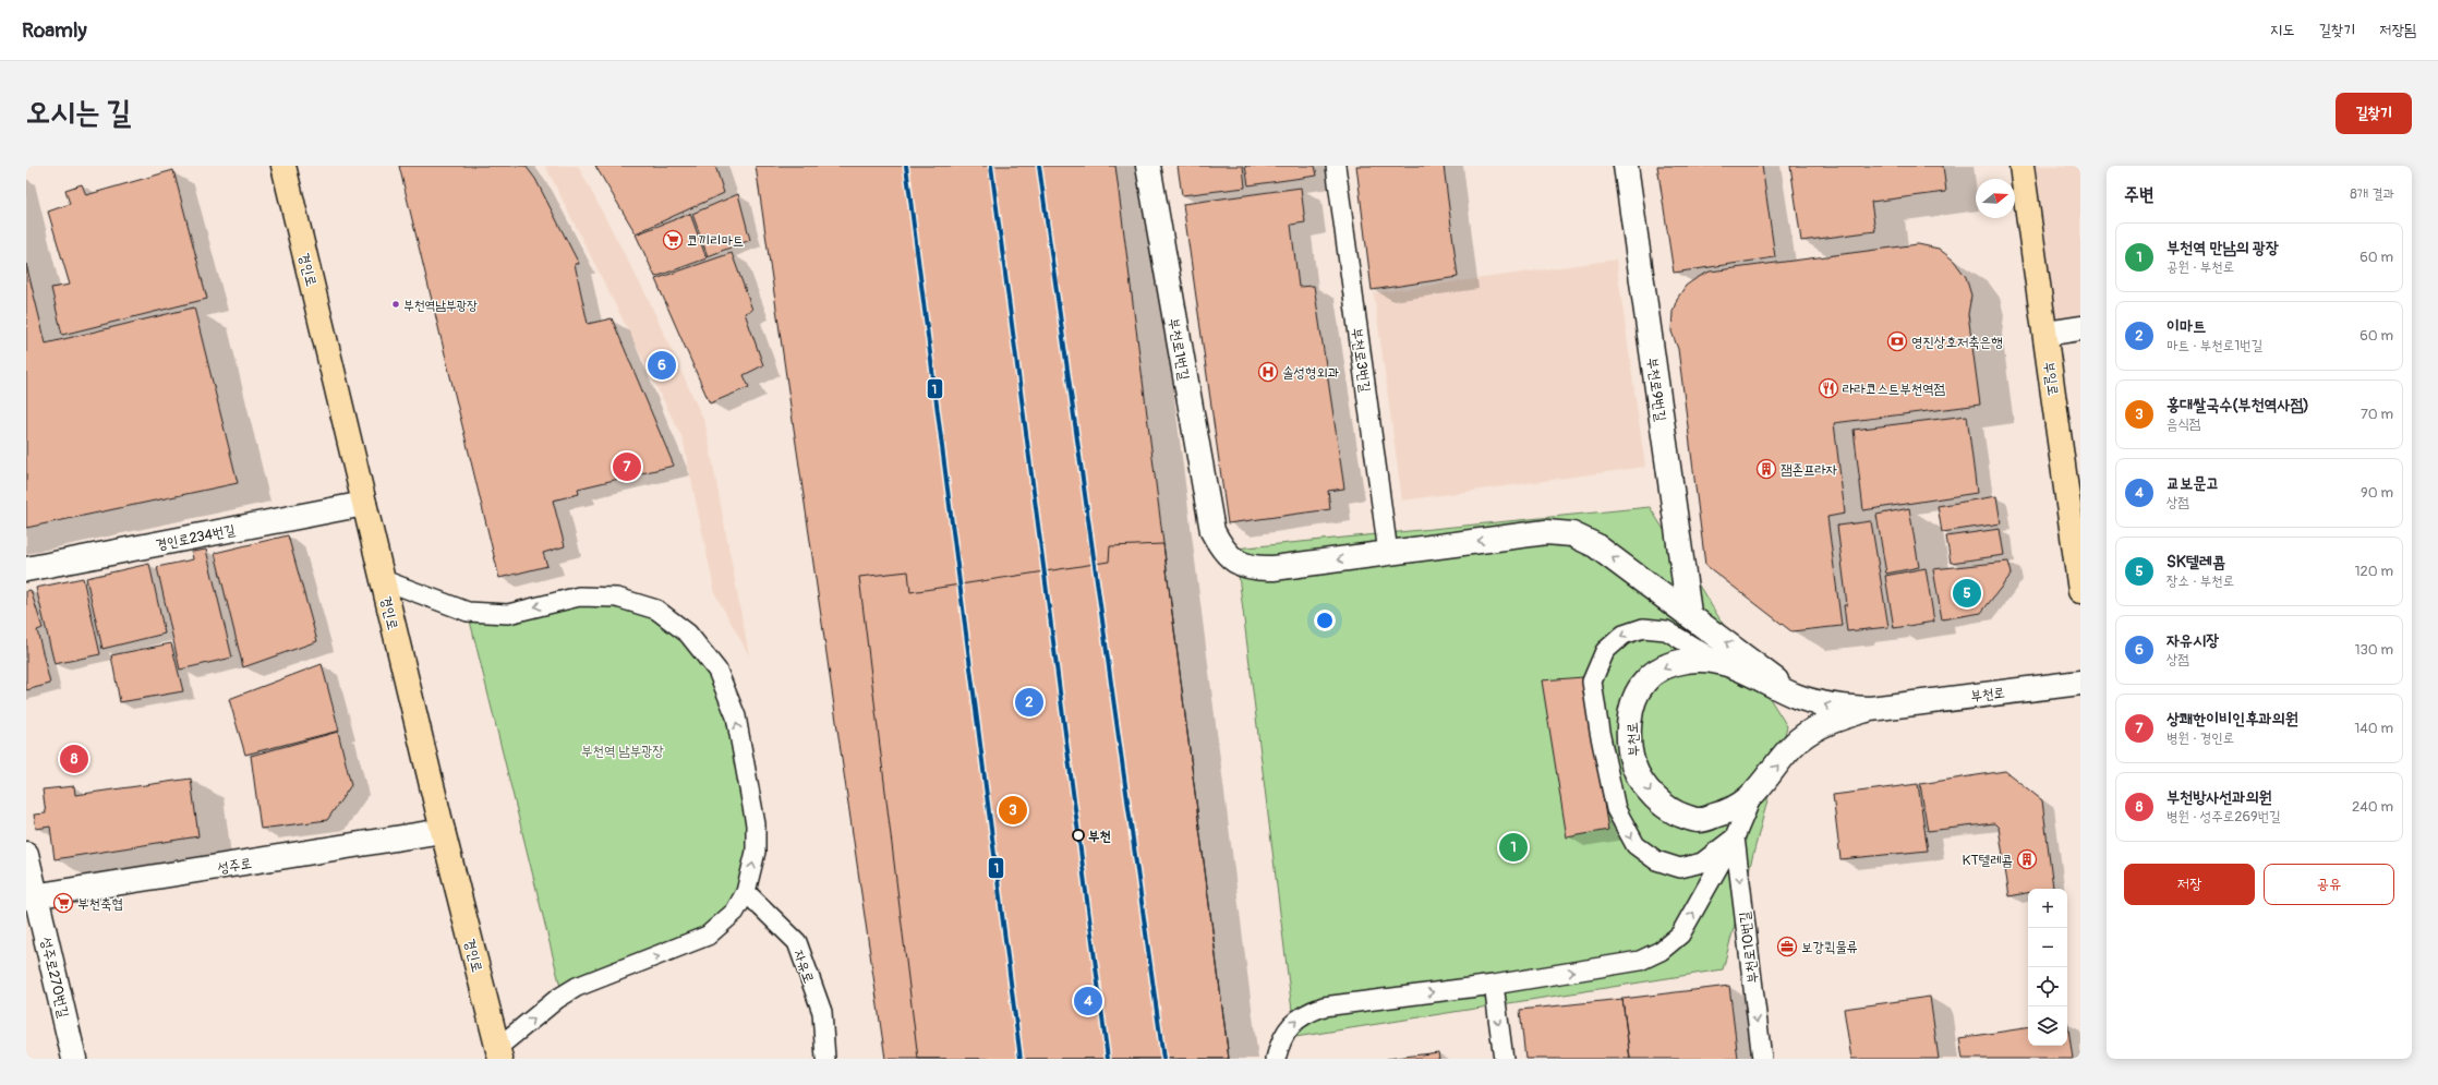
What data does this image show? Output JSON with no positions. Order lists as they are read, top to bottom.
{
  "streets": {
    "main road": ["경인로", "부일로"],
    "street": [
      "부천로1번길",
      "부천로9번길",
      "경인로234번길",
      "부천로",
      "성주로",
      "성주로270번길"
    ],
    "lane": ["부천로3번길", "부천로10번길", "자유로"]
  },
  "crossings": [
    ["경인로", "경인로234번길"],
    ["경인로", "성주로"],
    ["부천로1번길", "부천로3번길"],
    ["성주로", "성주로270번길"]
  ],
  "one_way": ["부천로1번길", "부천로10번길"],
  "parks": ["부천역 남부광장"],
  "places": {
    "supermarket": ["코끼리마트", "부천축협"],
    "other": ["부천역남부광장", "부천"],
    "bank": ["영진상호저축은행"],
    "hospital": ["솔성형외과"],
    "restaurant": ["라라코스트부천역점"],
    "building": ["잼존프라자", "KT텔레콤"],
    "office": ["보강퀵물류"]
  },
  "lines": ["transit line 1"],
  "north": "right",
  "page": {
    "header": "Roamly",
    "nav": ["지도", "길찾기", "저장됨"],
    "buttons": [
      "길찾기",
      ["저장", "공유"]
    ],
    "title": "오시는 길",
    "heading": ["주변", "8개 결과"],
    "list": [
      {
        "mark": "1",
        "name": "부천역 만남의 광장",
        "note": "공원 · 부천로",
        "value": "60 m"
      },
      {
        "mark": "2",
        "name": "이마트",
        "note": "마트 · 부천로1번길",
        "value": "60 m"
      },
      {
        "mark": "3",
        "name": "홍대쌀국수(부천역사점)",
        "note": "음식점",
        "value": "70 m"
      },
      {
        "mark": "4",
        "name": "교보문고",
        "note": "상점",
        "value": "90 m"
      },
      {
        "mark": "5",
        "name": "SK텔레콤",
        "note": "장소 · 부천로",
        "value": "120 m"
      },
      {
        "mark": "6",
        "name": "자유시장",
        "note": "상점",
        "value": "130 m"
      },
      {
        "mark": "7",
        "name": "상쾌한이비인후과의원",
        "note": "병원 · 경인로",
        "value": "140 m"
      },
      {
        "mark": "8",
        "name": "부천방사선과의원",
        "note": "병원 · 성주로269번길",
        "value": "240 m"
      }
    ],
    "pins": [
      "6",
      "7",
      "5",
      "2",
      "8",
      "3",
      "1",
      "4"
    ],
    "map_buttons": ["+", "−"]
  }
}
